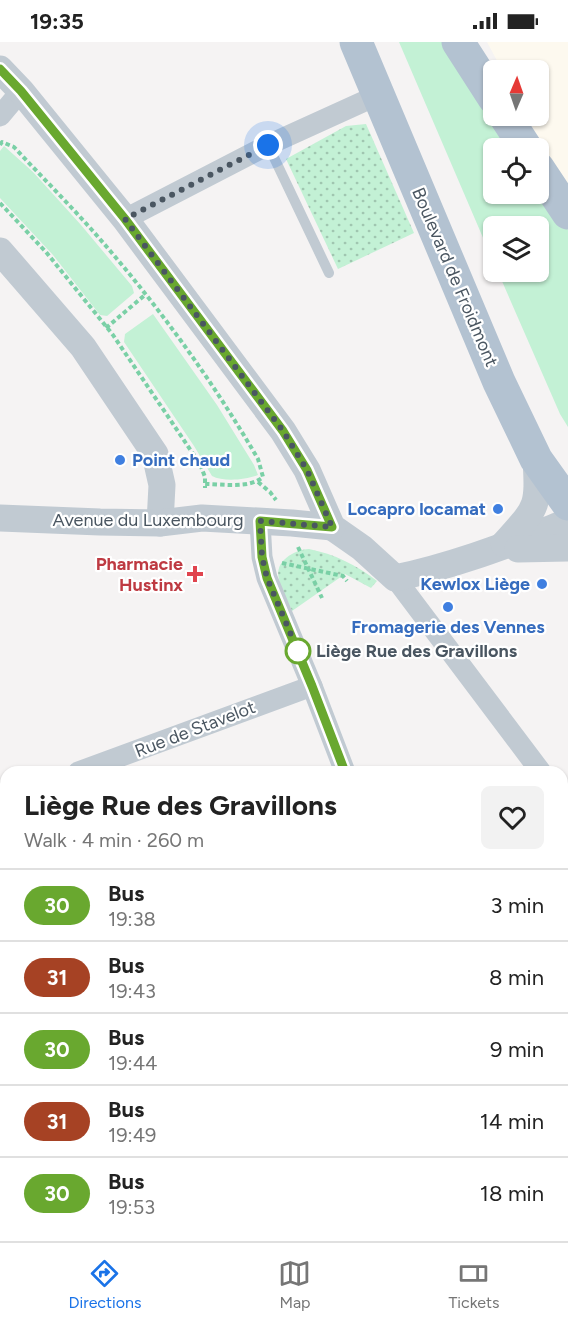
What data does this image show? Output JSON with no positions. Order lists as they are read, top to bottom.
{
  "streets": {
    "main road": ["Boulevard de Froidmont"],
    "street": ["Avenue du Luxembourg", "Rue de Stavelot"]
  },
  "places": {
    "other": [
      "Point chaud",
      "Locapro locamat",
      "Kewlox Liège",
      "Fromagerie des Vennes",
      "Liège Rue des Gravillons"
    ],
    "health": ["Pharmacie Hustinx"]
  },
  "lines": ["bus line 30"],
  "north": "top",
  "page": {
    "status": "19:35",
    "heading": ["Liège Rue des Gravillons", "Walk · 4 min · 260 m"],
    "list": [
      {
        "mark": "30",
        "name": "Bus",
        "note": "19:38",
        "value": "3 min"
      },
      {
        "mark": "31",
        "name": "Bus",
        "note": "19:43",
        "value": "8 min"
      },
      {
        "mark": "30",
        "name": "Bus",
        "note": "19:44",
        "value": "9 min"
      },
      {
        "mark": "31",
        "name": "Bus",
        "note": "19:49",
        "value": "14 min"
      },
      {
        "mark": "30",
        "name": "Bus",
        "note": "19:53",
        "value": "18 min"
      }
    ],
    "tabs": ["Directions", "Map", "Tickets"]
  }
}
